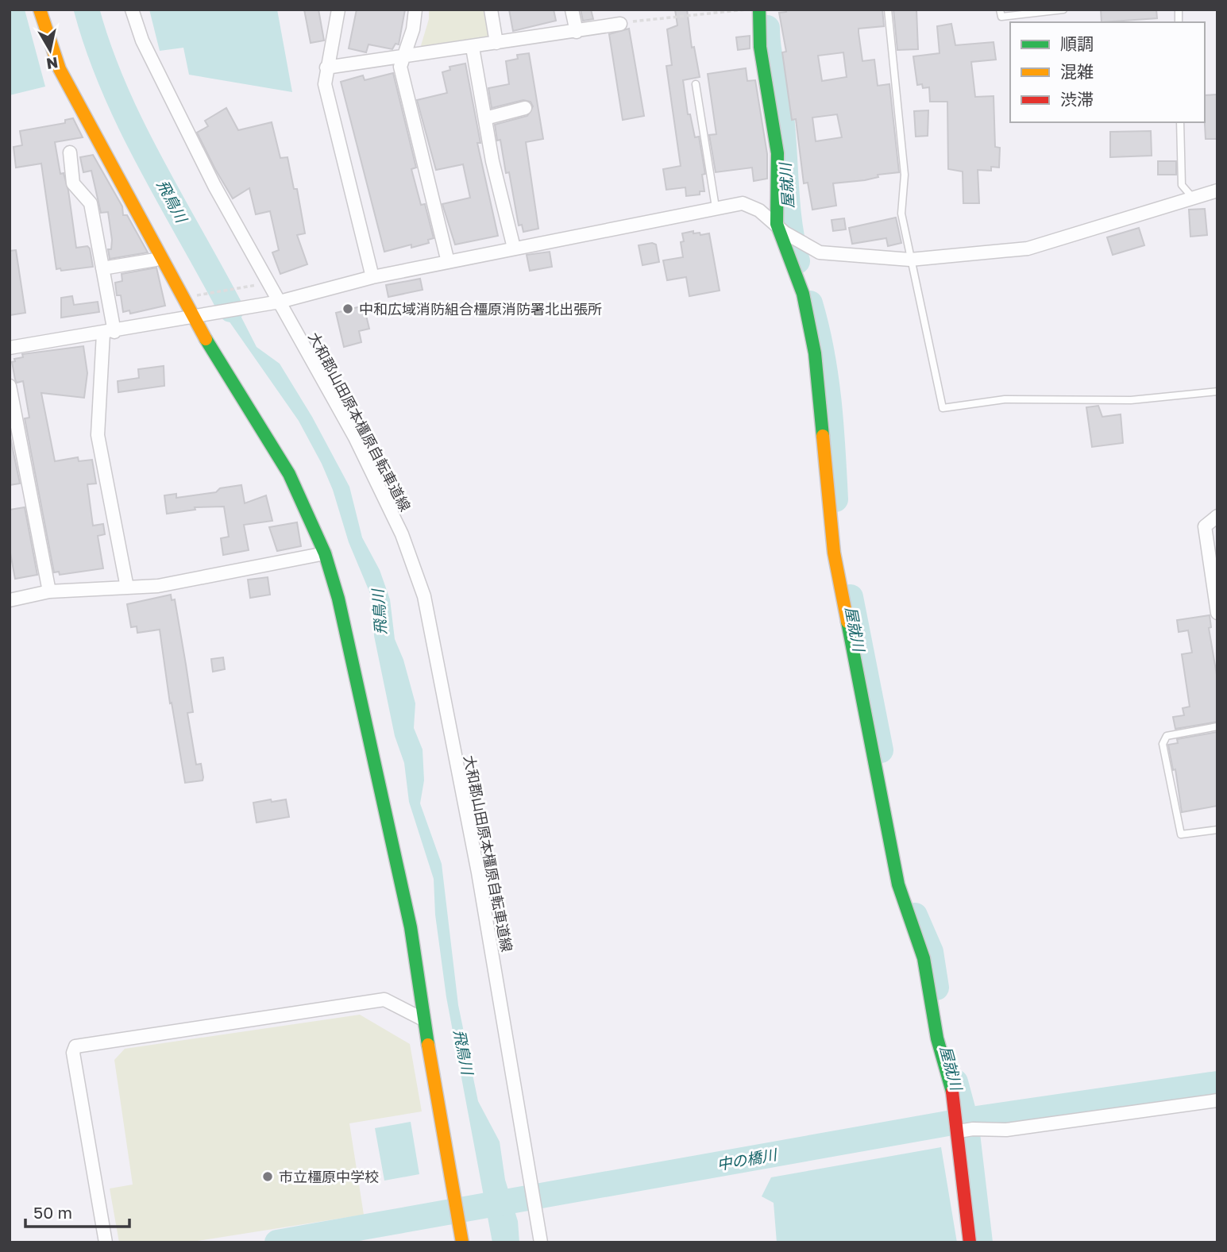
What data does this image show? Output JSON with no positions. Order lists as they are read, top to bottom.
{
  "streets": {
    "street": ["大和郡山田原本橿原自転車道線"]
  },
  "water": ["屋就川", "飛鳥川", "中の橋川"],
  "places": ["中和広域消防組合橿原消防署北出張所", "市立橿原中学校"],
  "legend": ["順調", "混雑", "渋滞"],
  "scale_bar": "50 m",
  "north": "bottom"
}
